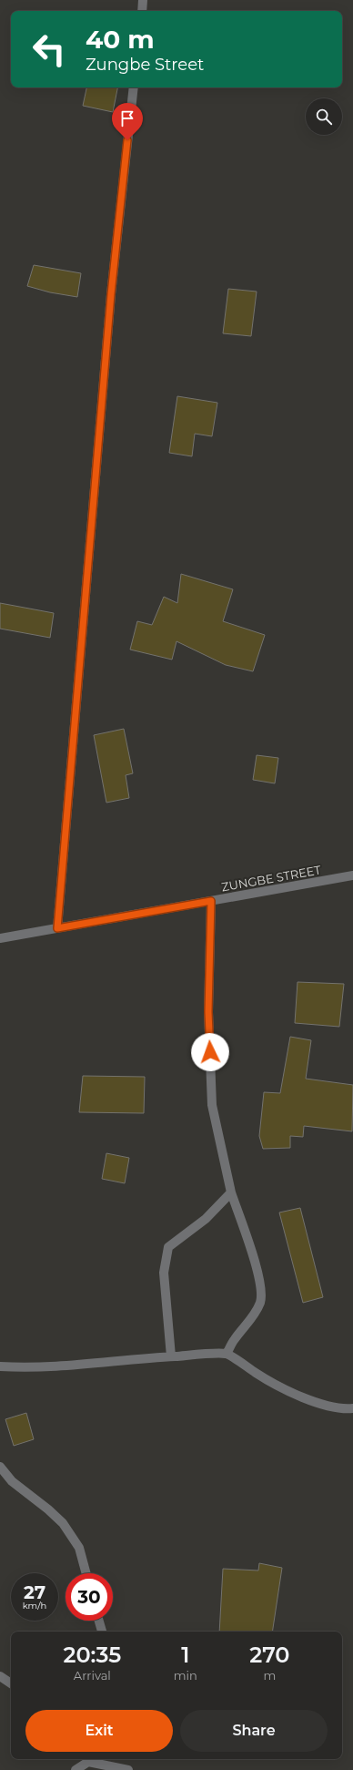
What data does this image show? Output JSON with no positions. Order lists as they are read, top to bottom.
{
  "streets": {
    "street": ["ZUNGBE STREET"]
  },
  "page": {
    "turn": ["40 m", "Zungbe Street"],
    "speed": "27 km/h",
    "limit": "30",
    "eta": [
      "20:35",
      "Arrival",
      "1",
      "min",
      "270",
      "m"
    ],
    "buttons": ["Exit", "Share"]
  }
}
